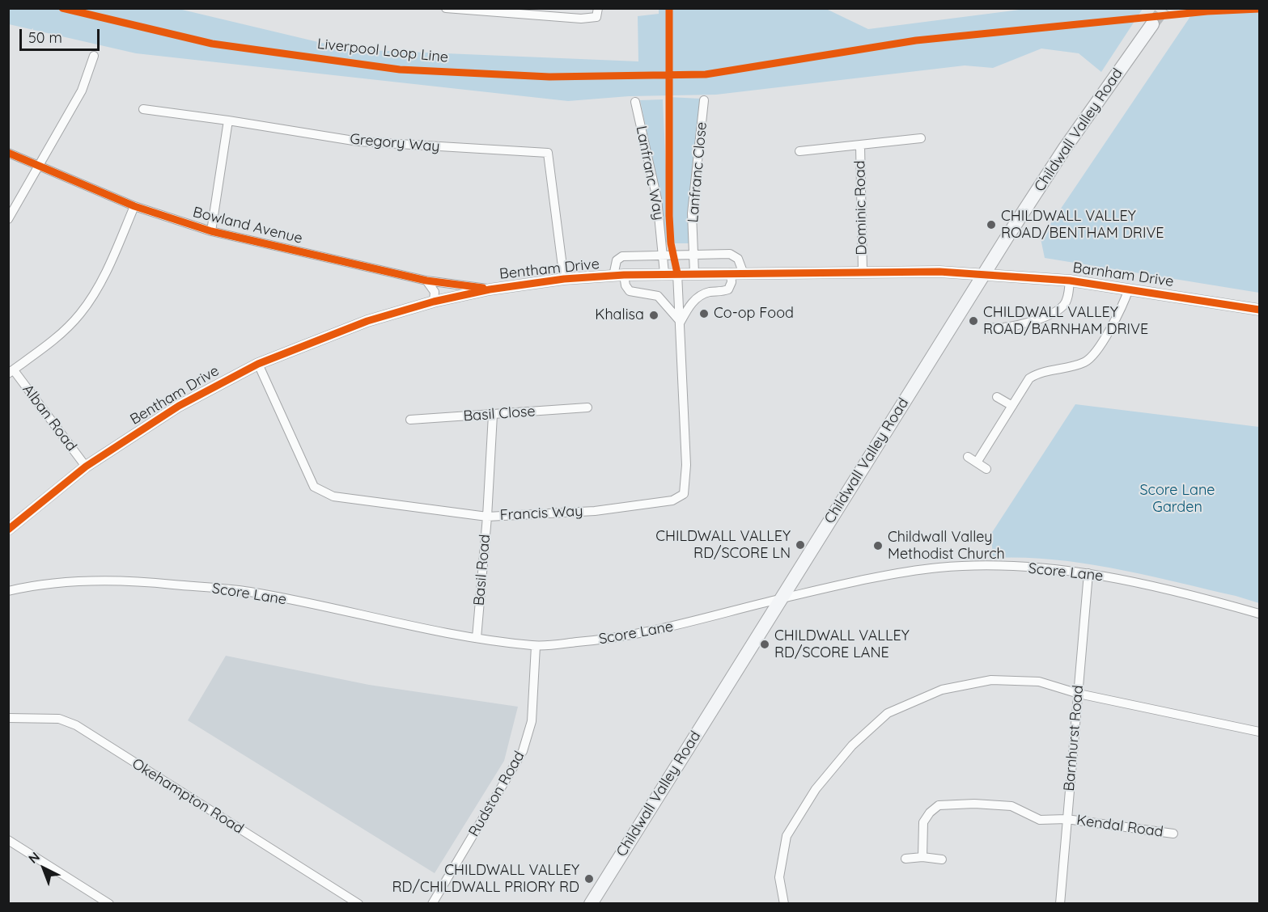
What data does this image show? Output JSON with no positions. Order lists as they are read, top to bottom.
{
  "streets": {
    "main road": ["Childwall Valley Road"],
    "street": [
      "Gregory Way",
      "Lanfranc Close",
      "Lanfranc Way",
      "Dominic Road",
      "Bowland Avenue",
      "Bentham Drive",
      "Barnham Drive",
      "Basil Close",
      "Alban Road",
      "Francis Way",
      "Basil Road",
      "Score Lane",
      "Barnhurst Road",
      "Rudston Road",
      "Okehampton Road",
      "Kendal Road"
    ],
    "cycle path": ["Liverpool Loop Line"]
  },
  "crossings": [
    ["Childwall Valley Road", "Bentham Drive"],
    ["Childwall Valley Road", "Barnham Drive"],
    ["Childwall Valley Road", "Score Lane"],
    ["Gregory Way", "Bentham Drive"],
    ["Lanfranc Close", "Bentham Drive"],
    ["Lanfranc Way", "Bentham Drive"],
    ["Dominic Road", "Bentham Drive"],
    ["Bowland Avenue", "Bentham Drive"],
    ["Bentham Drive", "Barnham Drive"],
    ["Bentham Drive", "Alban Road"],
    ["Bentham Drive", "Francis Way"],
    ["Basil Close", "Basil Road"],
    ["Francis Way", "Basil Road"],
    ["Basil Road", "Score Lane"],
    ["Score Lane", "Barnhurst Road"],
    ["Score Lane", "Rudston Road"],
    ["Barnhurst Road", "Kendal Road"]
  ],
  "parks": ["Score Lane Garden"],
  "places": [
    "CHILDWALL VALLEY ROAD/BENTHAM DRIVE",
    "Co-op Food",
    "Khalisa",
    "CHILDWALL VALLEY ROAD/BARNHAM DRIVE",
    "CHILDWALL VALLEY RD/SCORE LN",
    "Childwall Valley Methodist Church",
    "CHILDWALL VALLEY RD/SCORE LANE",
    "CHILDWALL VALLEY RD/CHILDWALL PRIORY RD"
  ],
  "scale_bar": "50 m",
  "north": "top left"
}
